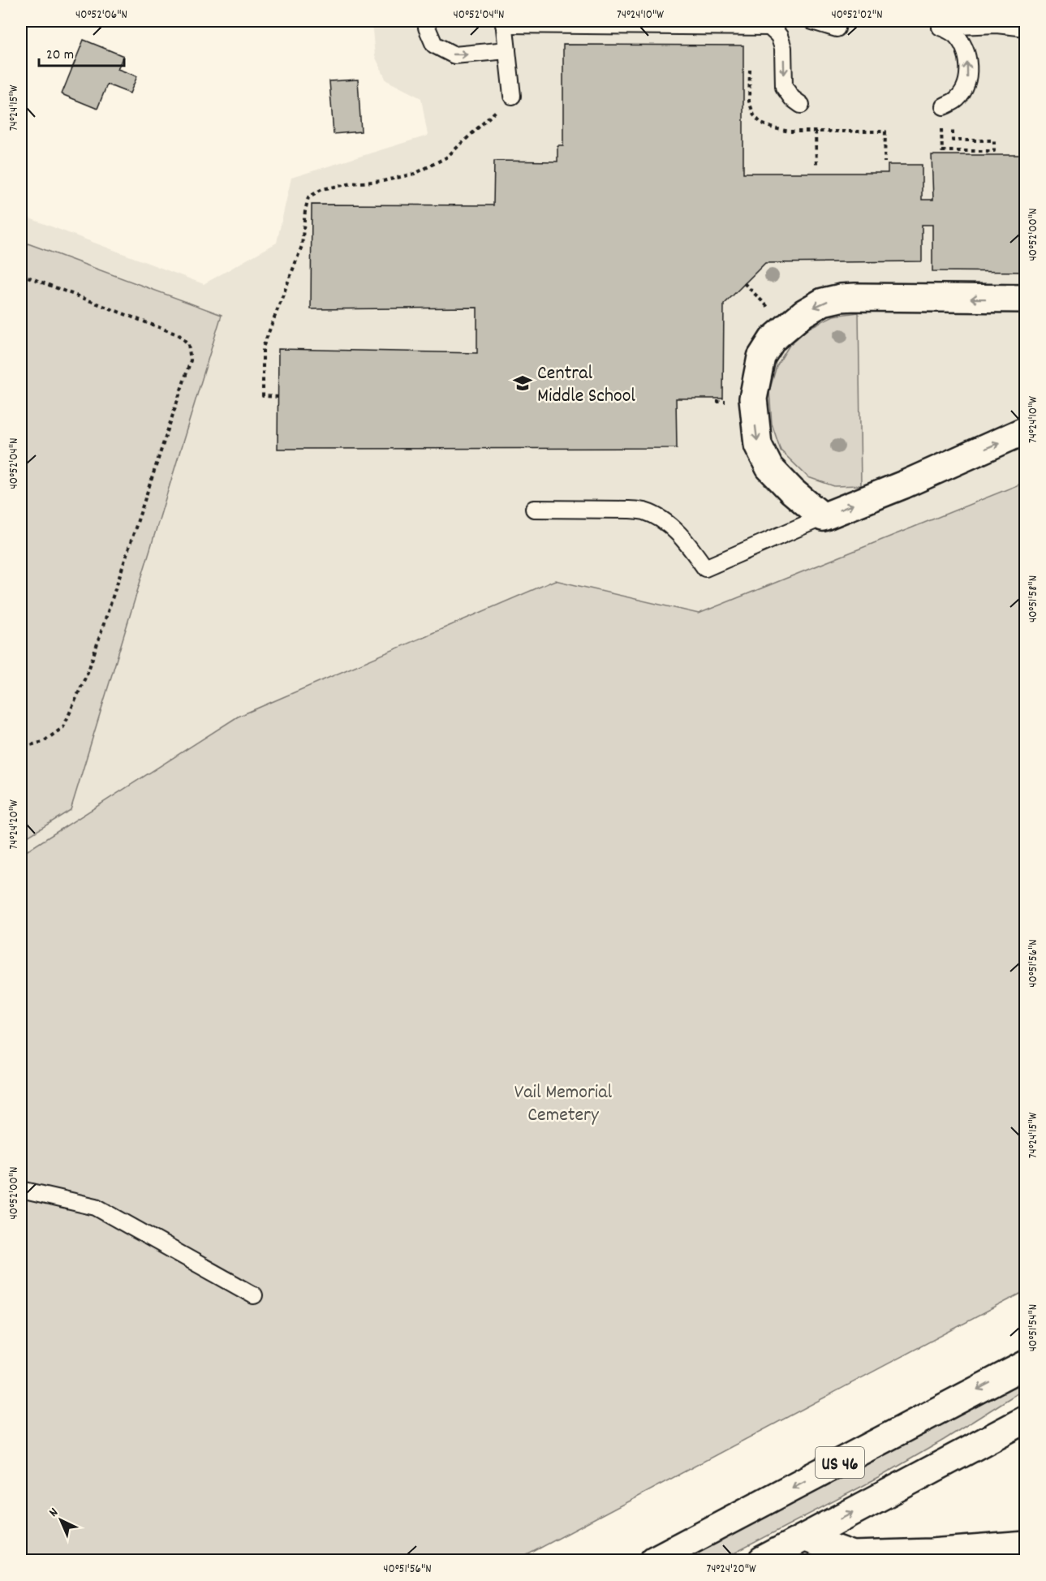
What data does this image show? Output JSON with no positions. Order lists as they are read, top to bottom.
{
  "streets": {
    "main road": ["US 46"]
  },
  "parks": ["Vail Memorial Cemetery"],
  "places": {
    "school or university": ["Central Middle School"]
  },
  "scale_bar": "20 m",
  "north": "top left",
  "coordinates": [
    "40°52'06\"N",
    "40°52'04\"N",
    "74°24'10\"W",
    "40°52'02\"N",
    "74°24'15\"W",
    "40°52'00\"N",
    "40°51'58\"N",
    "74°24'20\"W",
    "40°51'56\"N",
    "40°51'54\"N"
  ]
}
